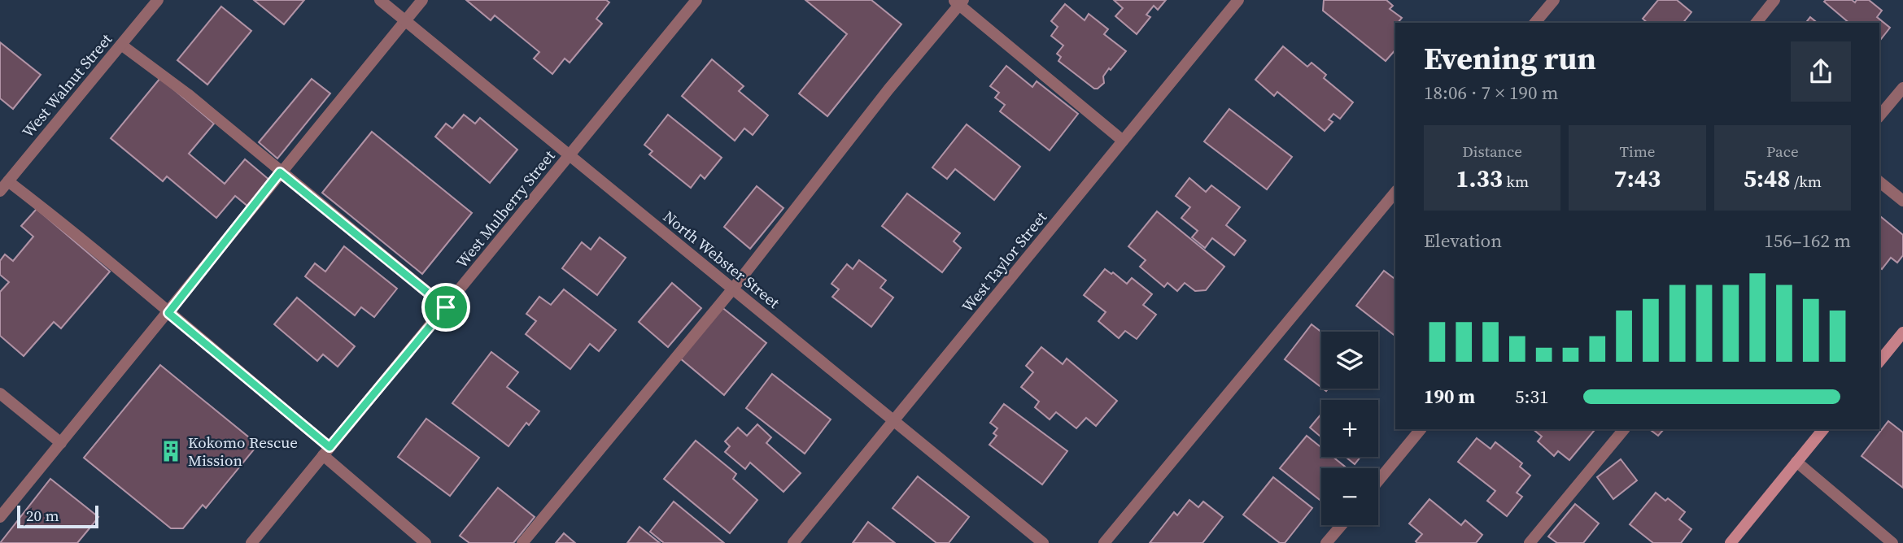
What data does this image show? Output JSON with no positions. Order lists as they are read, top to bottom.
{
  "streets": {
    "street": [
      "West Walnut Street",
      "West Mulberry Street",
      "North Webster Street",
      "West Taylor Street"
    ]
  },
  "crossings": [
    ["West Mulberry Street", "North Webster Street"],
    ["North Webster Street", "West Taylor Street"]
  ],
  "places": {
    "building": ["Kokomo Rescue Mission"]
  },
  "scale_bar": "20 m",
  "page": {
    "heading": ["Evening run", "18:06 · 7 × 190 m"],
    "stats": [
      ["Distance", "1.33 km"],
      ["Time", "7:43"],
      ["Pace", "5:48 /km"]
    ],
    "chart": ["Elevation", "156–162 m"],
    "map_buttons": ["+", "−"],
    "list": [
      {
        "name": "190 m",
        "note": "5:31"
      }
    ],
    "scale": "20 m"
  }
}
